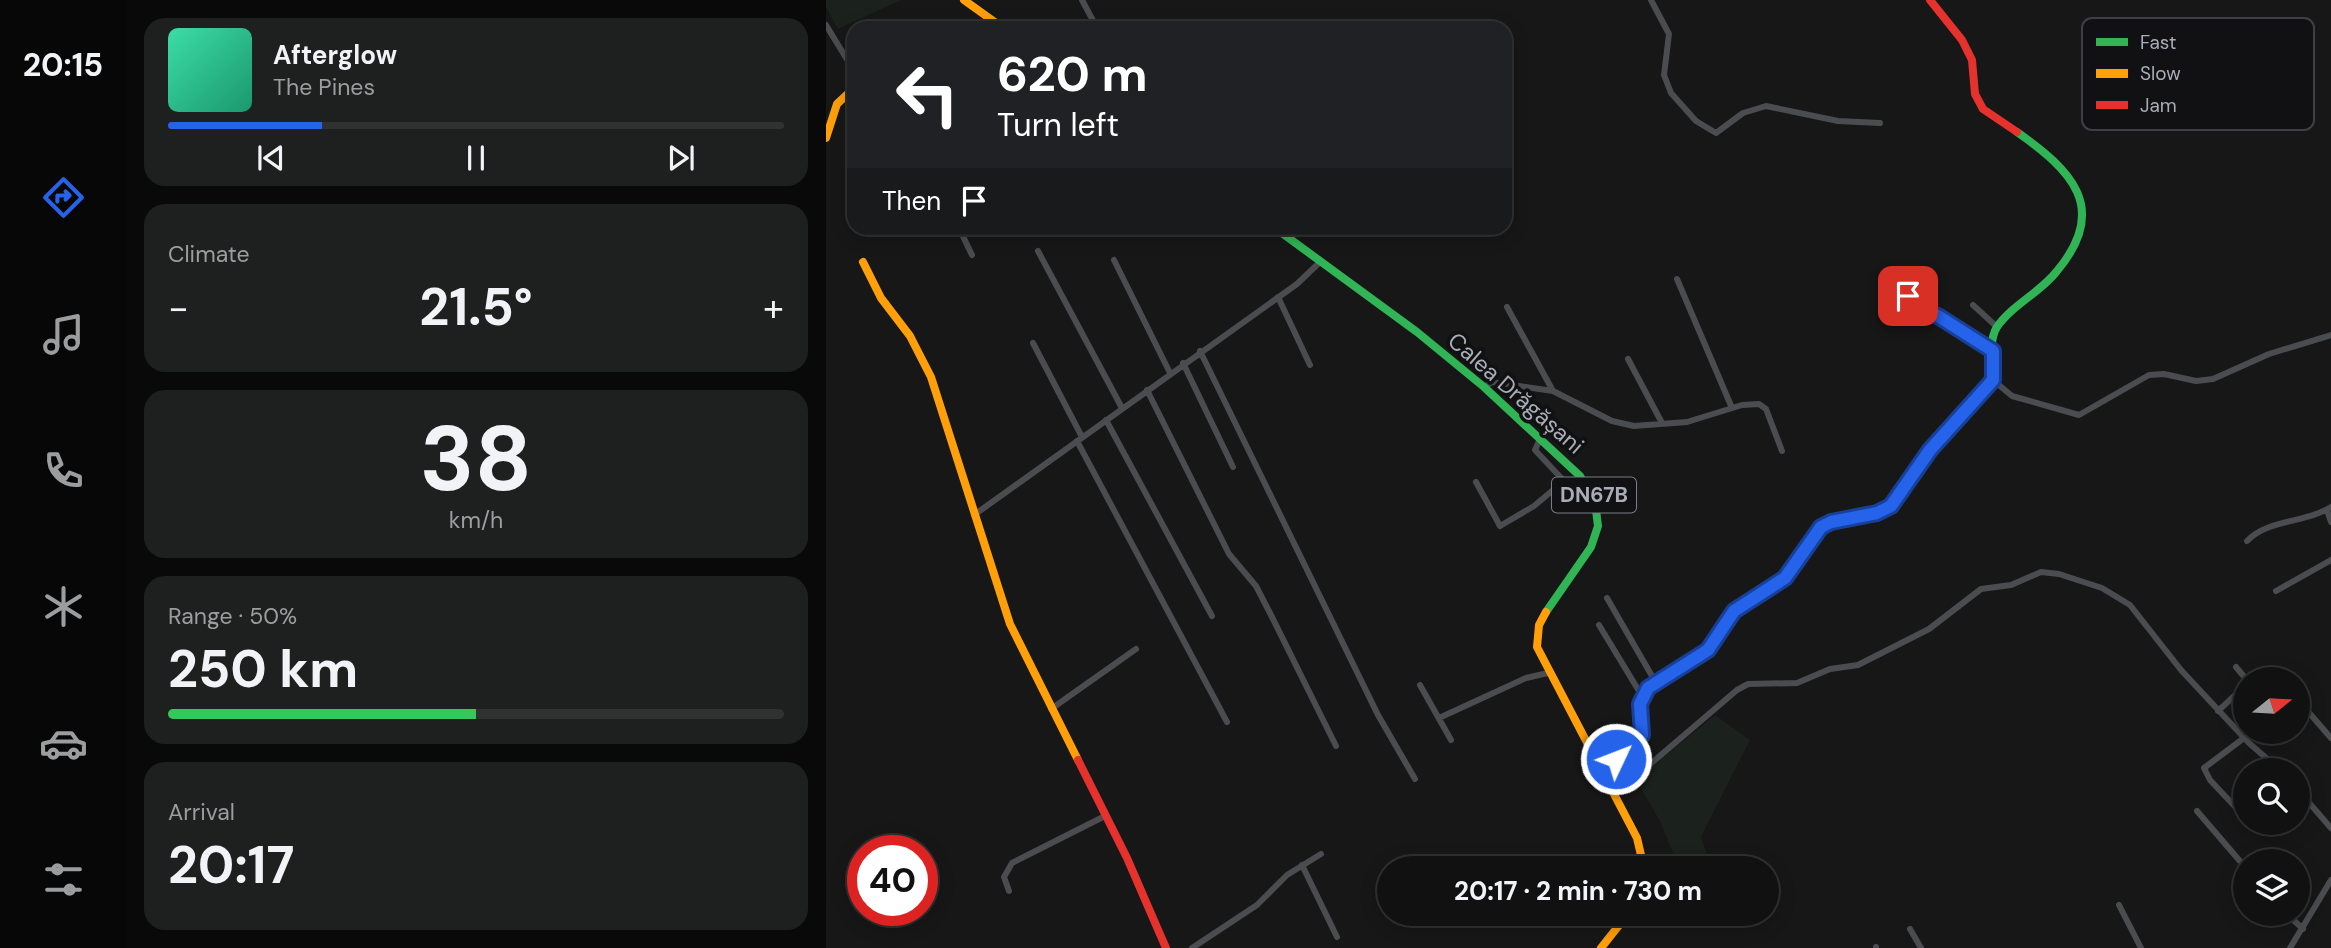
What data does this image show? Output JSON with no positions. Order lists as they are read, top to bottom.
{
  "streets": {
    "street": ["Calea Drăgășani", "DN67B"]
  },
  "legend": ["Fast", "Slow", "Jam"],
  "north": "right",
  "page": {
    "tabs": "20:15",
    "turn": ["620 m", "Turn left"],
    "song": ["Afterglow", "The Pines"],
    "then": "Then",
    "tile": [
      "Climate",
      ["38", "km/h"],
      ["Range · 50%", "250 km"],
      ["Arrival", "20:17"]
    ],
    "heat": ["−", "21.5°", "+"],
    "limit": "40",
    "trip": "20:17 · 2 min · 730 m"
  }
}
